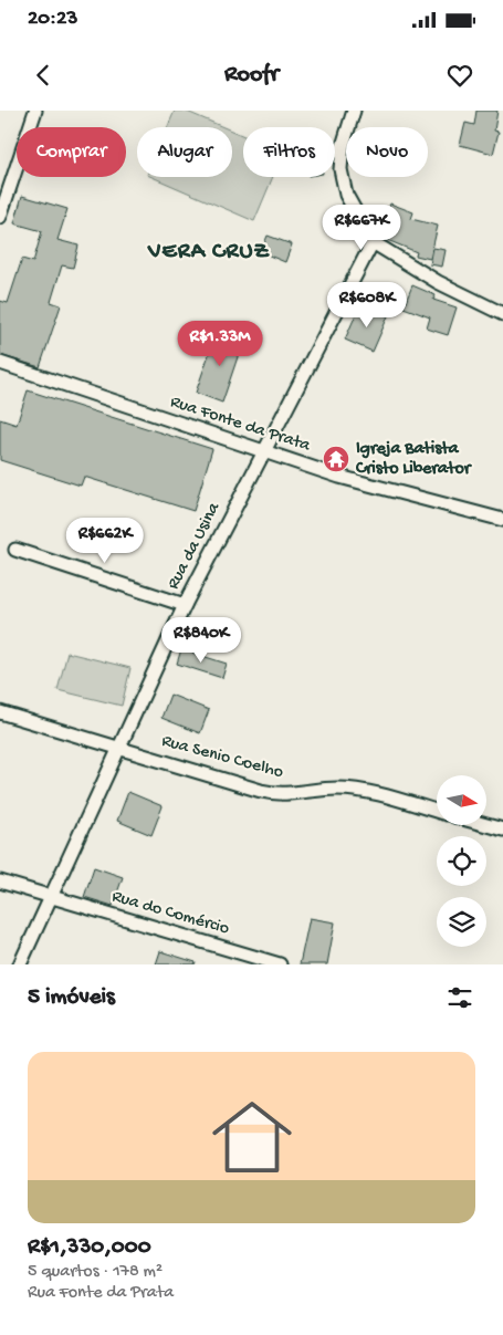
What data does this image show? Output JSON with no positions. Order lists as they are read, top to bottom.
{
  "streets": {
    "street": [
      "Rua Fonte da Prata",
      "Rua da Usina",
      "Rua Senio Coelho",
      "Rua do Comércio"
    ]
  },
  "crossings": [
    ["Rua Fonte da Prata", "Rua da Usina"],
    ["Rua da Usina", "Rua Senio Coelho"],
    ["Rua da Usina", "Rua do Comércio"]
  ],
  "districts": ["VERA CRUZ"],
  "places": {
    "temple": ["Igreja Batista Cristo Liberator"]
  },
  "north": "right",
  "page": {
    "status": "20:23",
    "header": "Roofr",
    "chip": [
      "Comprar",
      "Alugar",
      "Filtros",
      "Novo"
    ],
    "price": [
      "R$667K",
      "R$608K",
      "R$1.33M",
      "R$662K",
      "R$840K"
    ],
    "heading": "5 imóveis",
    "list": [
      {
        "name": "R$1,330,000",
        "note": "5 quartos · 178 m² · Rua Fonte da Prata"
      }
    ]
  }
}
